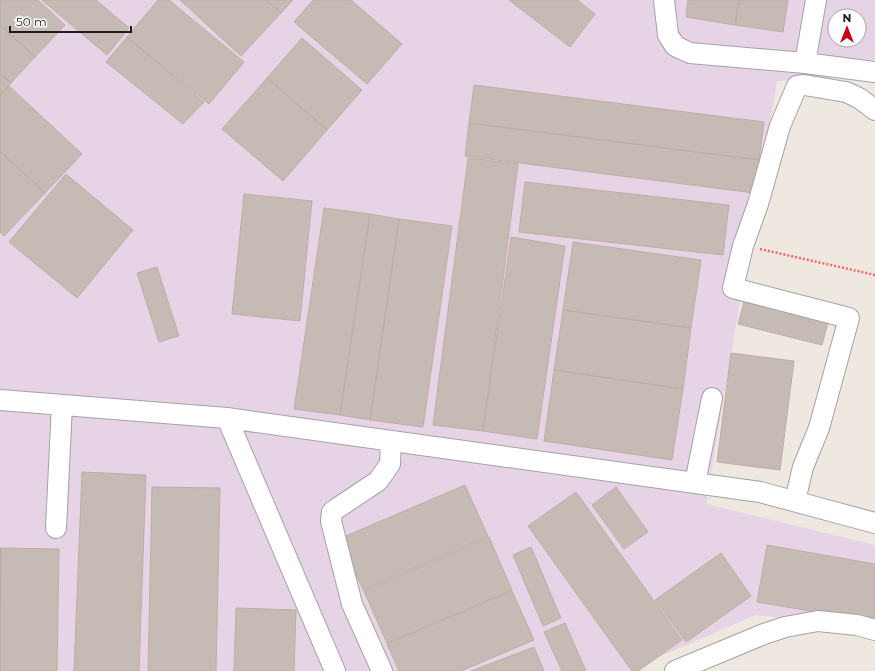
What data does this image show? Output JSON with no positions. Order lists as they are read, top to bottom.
{
  "scale_bar": "50 m",
  "north": "top"
}
